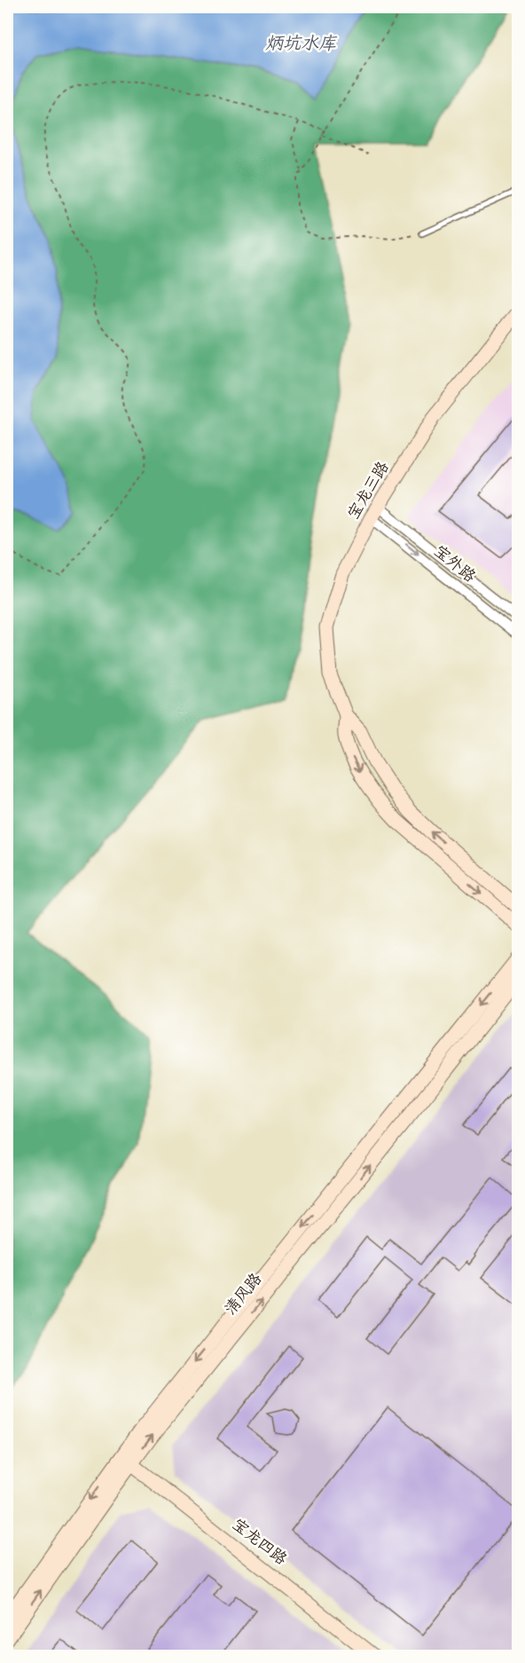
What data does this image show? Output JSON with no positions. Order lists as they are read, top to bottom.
{
  "streets": {
    "street": [
      "宝龙三路",
      "宝外路",
      "清风路",
      "宝龙四路"
    ]
  },
  "crossings": [
    ["宝龙三路", "宝外路"],
    ["清风路", "宝龙四路"]
  ],
  "water": ["炳坑水库"]
}
